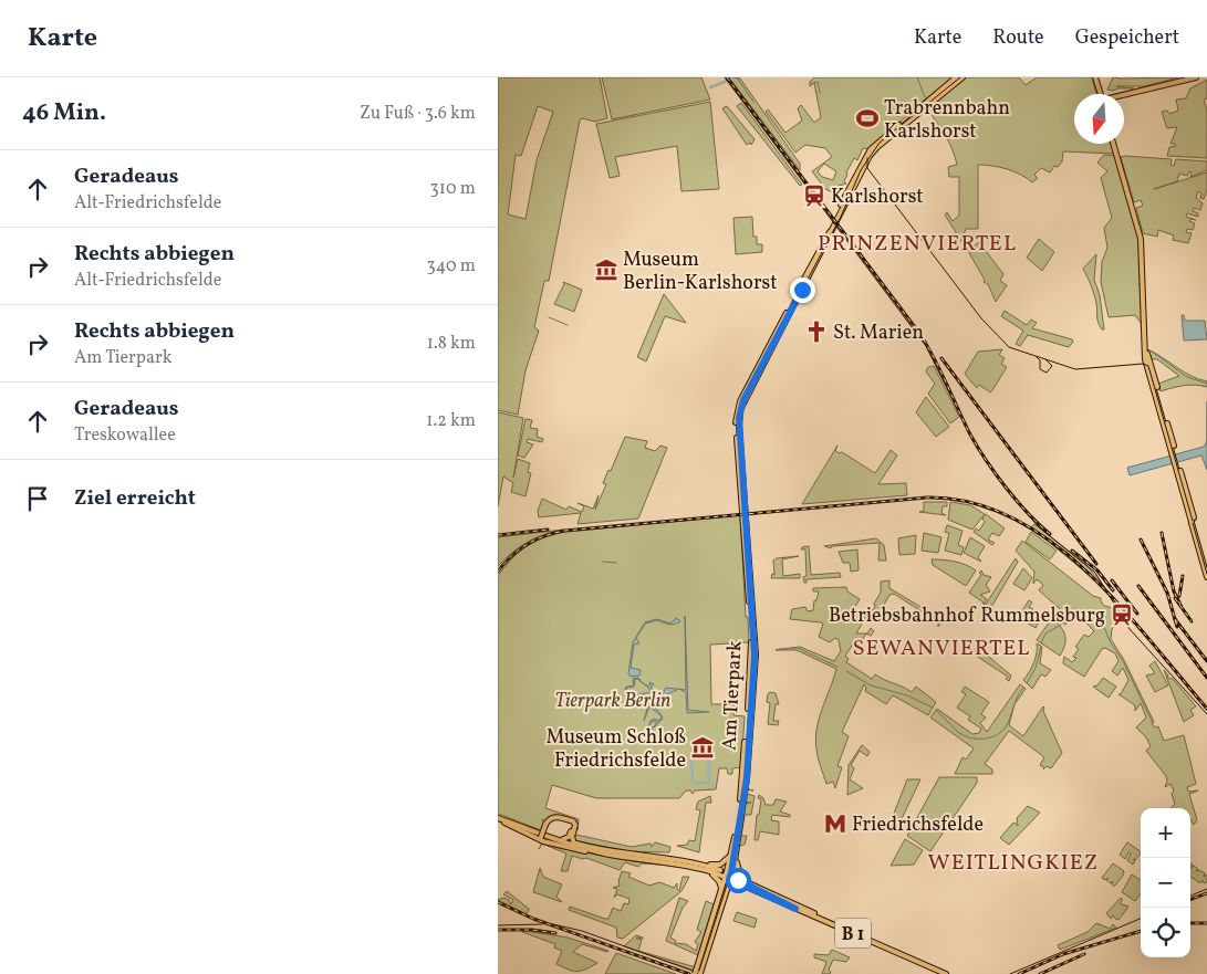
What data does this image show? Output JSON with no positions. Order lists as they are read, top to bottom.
{
  "streets": {
    "main road": ["Am Tierpark", "B 1"]
  },
  "districts": ["PRINZENVIERTEL", "SEWANVIERTEL", "WEITLINGKIEZ"],
  "parks": ["Tierpark Berlin"],
  "places": {
    "sports": ["Trabrennbahn Karlshorst"],
    "station": ["Karlshorst", "Betriebsbahnhof Rummelsburg"],
    "museum": ["Museum Berlin-Karlshorst", "Museum Schloß Friedrichsfelde"],
    "church": ["St. Marien"],
    "metro station": ["Friedrichsfelde"]
  },
  "north": "bottom",
  "page": {
    "header": "Karte",
    "nav": ["Karte", "Route", "Gespeichert"],
    "heading": ["46 Min.", "Zu Fuß · 3.6 km"],
    "list": [
      ["Geradeaus", "Alt-Friedrichsfelde", "310 m"],
      ["Rechts abbiegen", "Alt-Friedrichsfelde", "340 m"],
      ["Rechts abbiegen", "Am Tierpark", "1.8 km"],
      ["Geradeaus", "Treskowallee", "1.2 km"],
      "Ziel erreicht"
    ],
    "map_buttons": ["+", "−"]
  }
}
